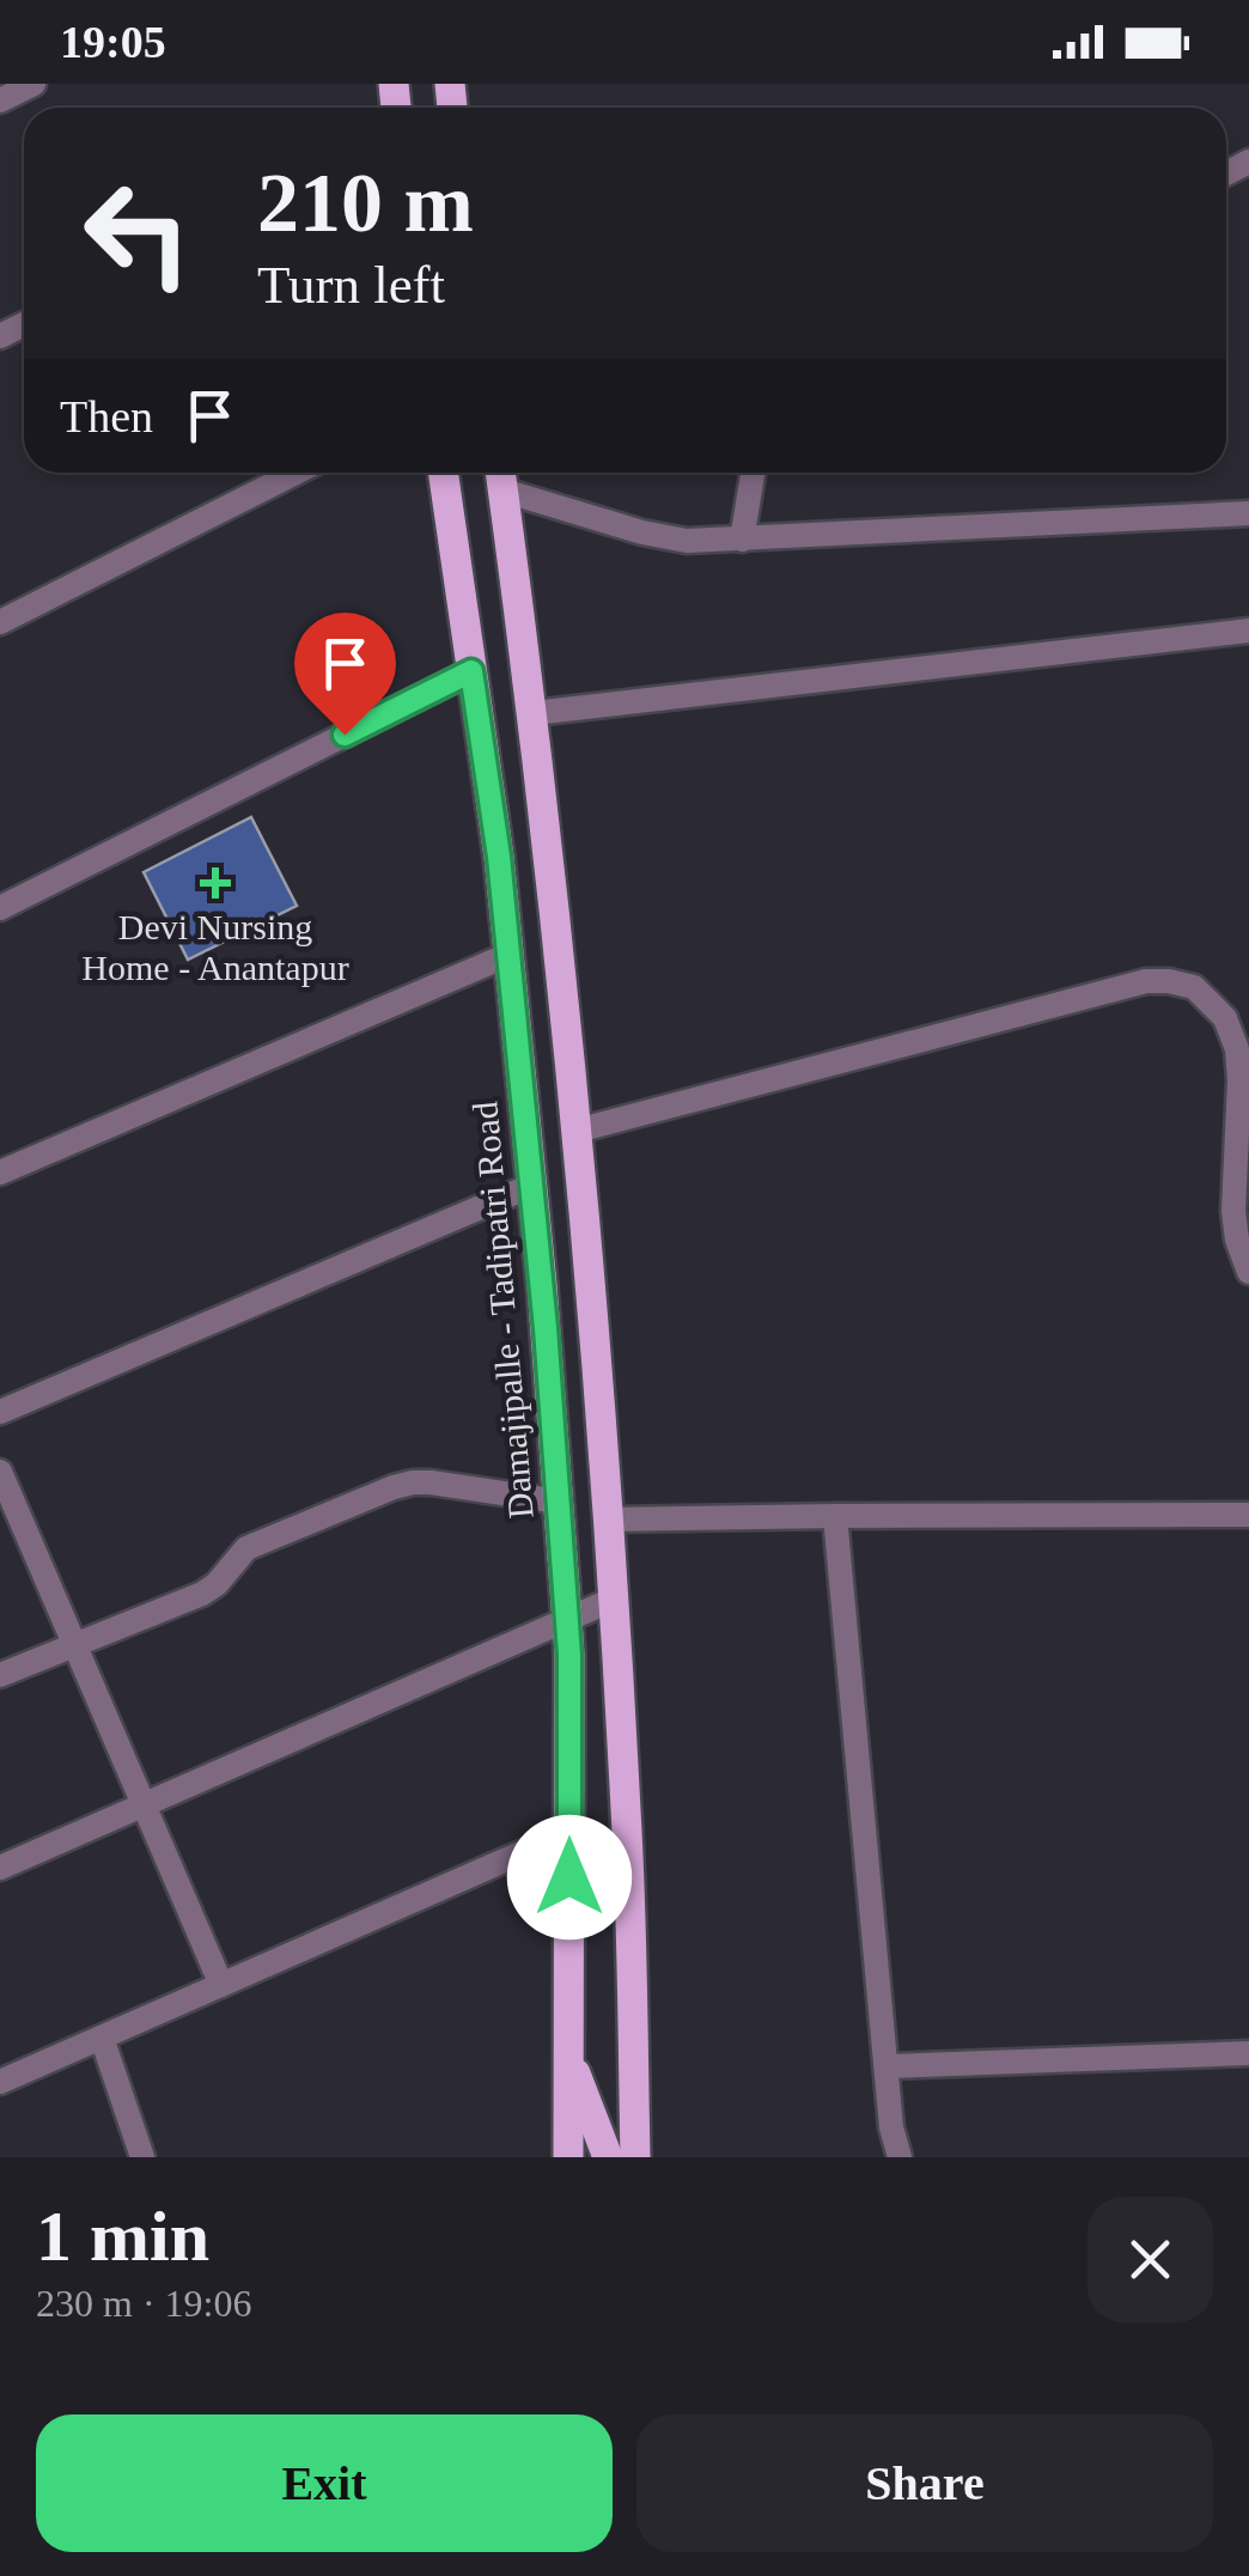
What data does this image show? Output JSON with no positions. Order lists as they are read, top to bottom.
{
  "streets": {
    "main road": ["Damajipalle - Tadipatri Road"]
  },
  "places": {
    "health": ["Devi Nursing Home - Anantapur"]
  },
  "page": {
    "status": "19:05",
    "turn": ["210 m", "Turn left"],
    "then": "Then",
    "heading": ["1 min", "230 m · 19:06"],
    "buttons": ["Exit", "Share"]
  }
}
